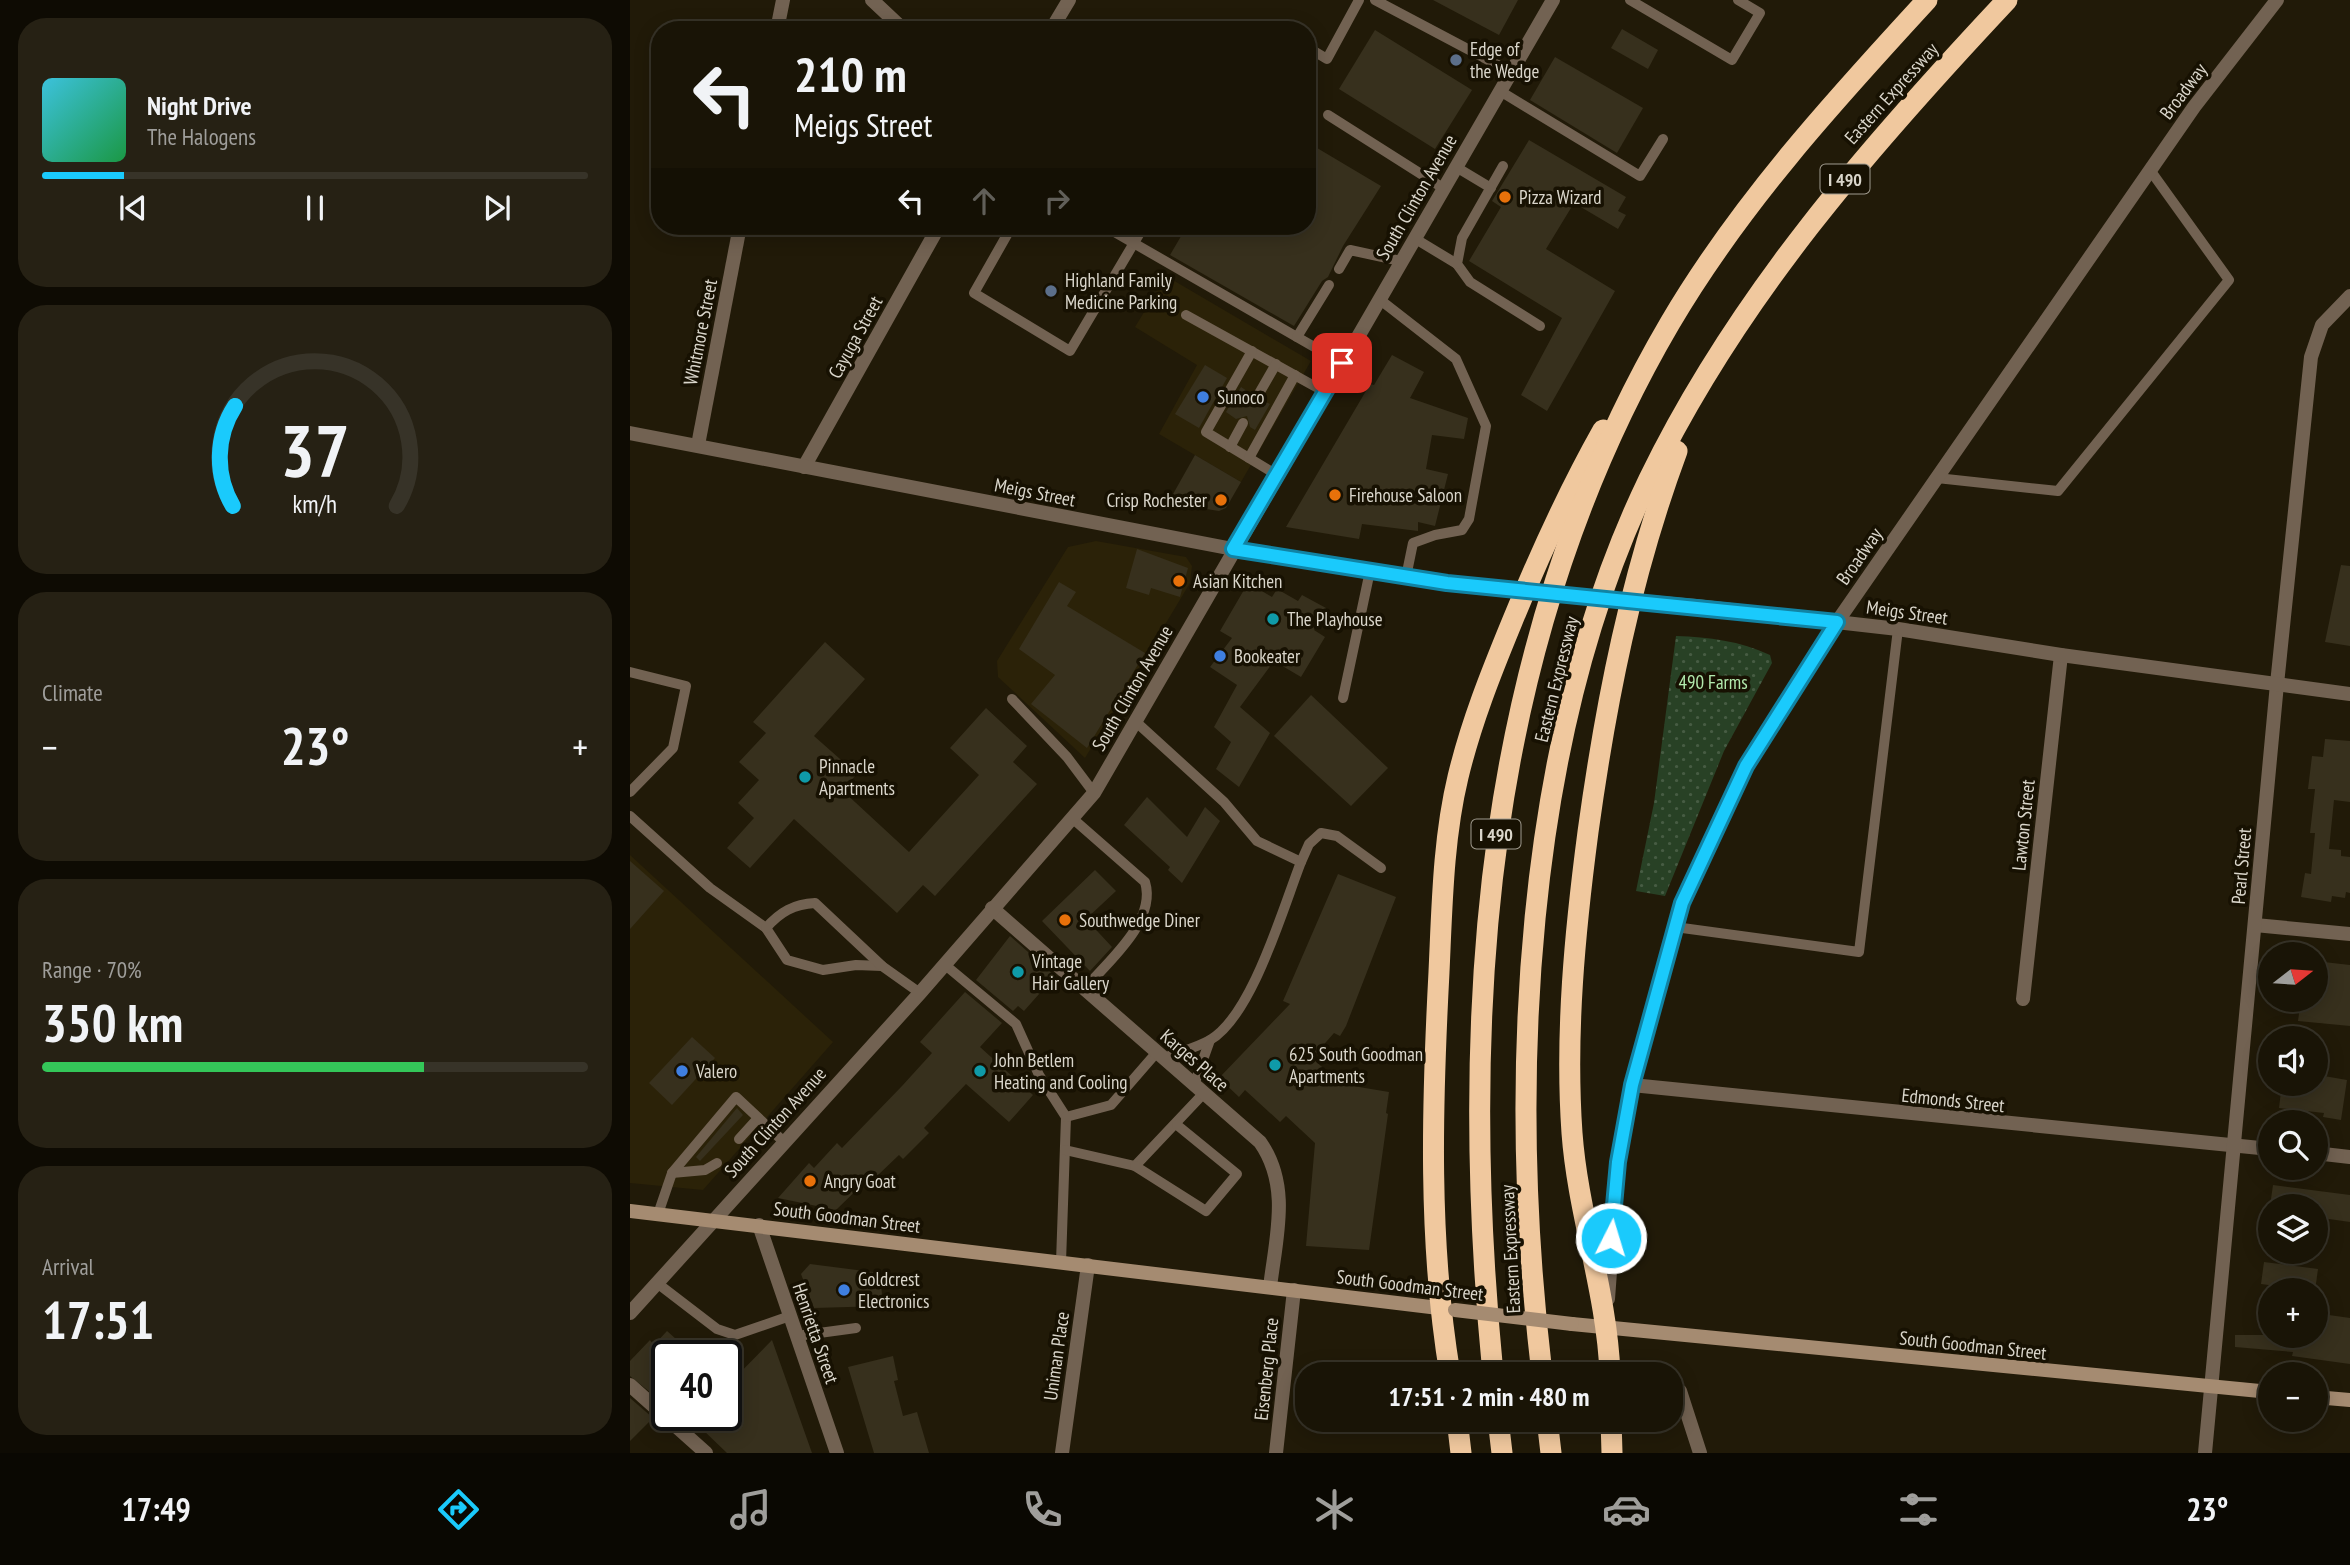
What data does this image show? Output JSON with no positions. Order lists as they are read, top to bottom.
{
  "streets": {
    "highway": ["Eastern Expressway", "I 490"],
    "main road": ["South Goodman Street"],
    "street": [
      "Broadway",
      "South Clinton Avenue",
      "Whitmore Street",
      "Cayuga Street",
      "Meigs Street",
      "Lawton Street",
      "Pearl Street",
      "Karges Place",
      "Edmonds Street",
      "Henrietta Street",
      "Uniman Place",
      "Eisenberg Place"
    ]
  },
  "crossings": [
    ["Broadway", "Meigs Street"],
    ["Broadway", "Edmonds Street"],
    ["Broadway", "South Goodman Street"],
    ["South Clinton Avenue", "Meigs Street"],
    ["South Clinton Avenue", "Karges Place"],
    ["South Clinton Avenue", "South Goodman Street"],
    ["Whitmore Street", "Meigs Street"],
    ["Cayuga Street", "Meigs Street"],
    ["Meigs Street", "Lawton Street"],
    ["Meigs Street", "Pearl Street"],
    ["Pearl Street", "Edmonds Street"],
    ["Pearl Street", "South Goodman Street"],
    ["Karges Place", "South Goodman Street"],
    ["South Goodman Street", "Henrietta Street"],
    ["South Goodman Street", "Uniman Place"],
    ["South Goodman Street", "Eisenberg Place"]
  ],
  "parks": ["490 Farms"],
  "places": [
    "Edge of the Wedge",
    "Pizza Wizard",
    "Highland Family Medicine Parking",
    "Sunoco",
    "Firehouse Saloon",
    "Crisp Rochester",
    "Asian Kitchen",
    "The Playhouse",
    "Bookeater",
    "Pinnacle Apartments",
    "Southwedge Diner",
    "Vintage Hair Gallery",
    "625 South Goodman Apartments",
    "Valero",
    "John Betlem Heating and Cooling",
    "Angry Goat",
    "Goldcrest Electronics"
  ],
  "north": "right",
  "page": {
    "turn": ["210 m", "Meigs Street"],
    "song": ["Night Drive", "The Halogens"],
    "tile": [
      "Climate",
      ["Range · 70%", "350 km"],
      ["Arrival", "17:51"]
    ],
    "heat": ["−", "23°", "+"],
    "map_buttons": ["+", "−"],
    "limit": "40",
    "trip": "17:51 · 2 min · 480 m",
    "tabs": ["17:49", "23°"],
    "gauge": ["37", "km/h"]
  }
}
